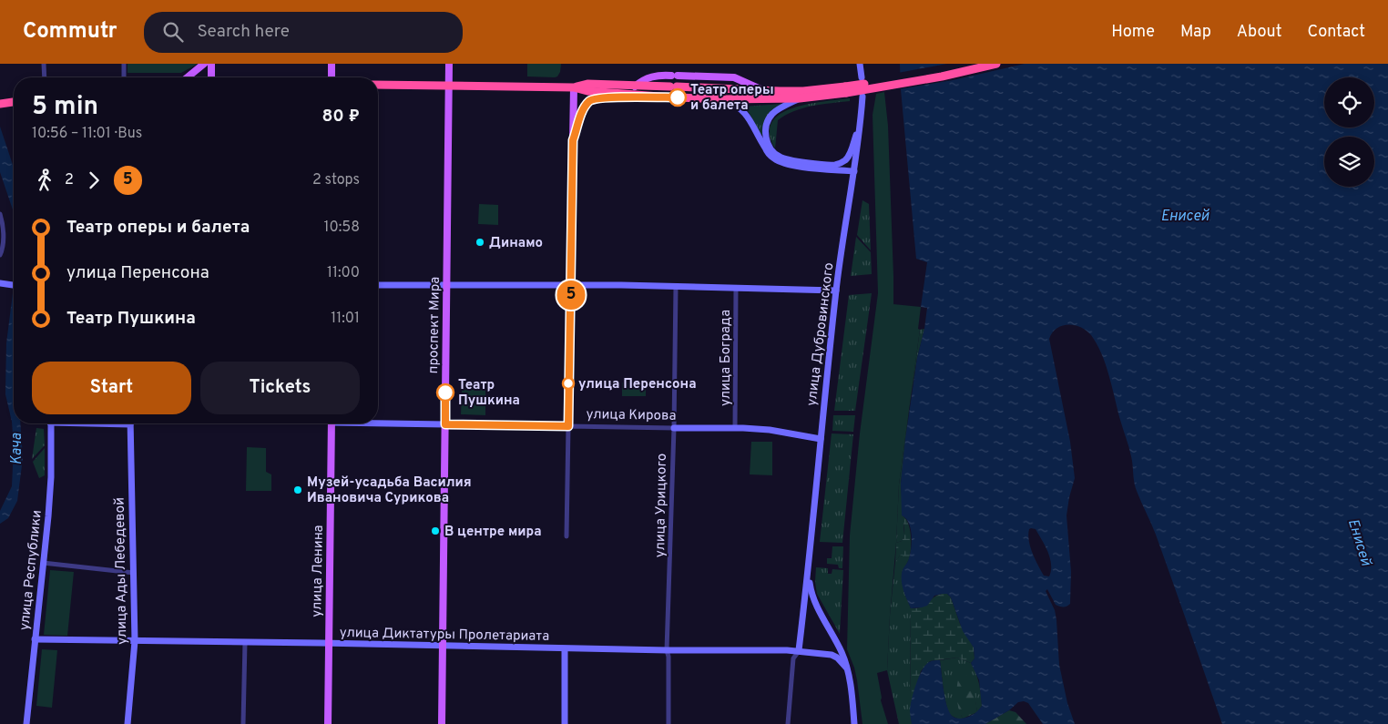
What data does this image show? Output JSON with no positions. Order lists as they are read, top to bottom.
{
  "streets": {
    "main road": ["проспект Мира", "улица Кирова", "улица Ленина"],
    "street": [
      "улица Дубровинского",
      "улица Бограда",
      "улица Урицкого",
      "улица Республики",
      "улица Ады Лебедевой",
      "улица Диктатуры Пролетариата"
    ]
  },
  "crossings": [
    ["проспект Мира", "улица Кирова"],
    ["проспект Мира", "улица Диктатуры Пролетариата"],
    ["улица Дубровинского", "улица Кирова"],
    ["улица Дубровинского", "улица Диктатуры Пролетариата"],
    ["улица Бограда", "улица Кирова"],
    ["улица Кирова", "улица Урицкого"],
    ["улица Урицкого", "улица Диктатуры Пролетариата"],
    ["улица Республики", "улица Диктатуры Пролетариата"],
    ["улица Ады Лебедевой", "улица Диктатуры Пролетариата"],
    ["улица Ленина", "улица Диктатуры Пролетариата"]
  ],
  "water": ["Енисей", "Кача"],
  "places": [
    "Театр оперы и балета",
    "Динамо",
    "улица Перенсона",
    "Театр Пушкина",
    "Музей-усадьба Василия Ивановича Сурикова",
    "В центре мира"
  ],
  "lines": ["bus line 5"],
  "page": {
    "header": "Commutr",
    "search": "Search here",
    "nav": [
      "Home",
      "Map",
      "About",
      "Contact"
    ],
    "on_map": "5",
    "heading": ["5 min", "10:56 – 11:01 · Bus", "80 ₽"],
    "legs": ["2", "5", "2 stops"],
    "list": [
      {
        "name": "Театр оперы и балета",
        "value": "10:58"
      },
      {
        "name": "улица Перенсона",
        "value": "11:00"
      },
      {
        "name": "Театр Пушкина",
        "value": "11:01"
      }
    ],
    "buttons": ["Start", "Tickets"]
  }
}
